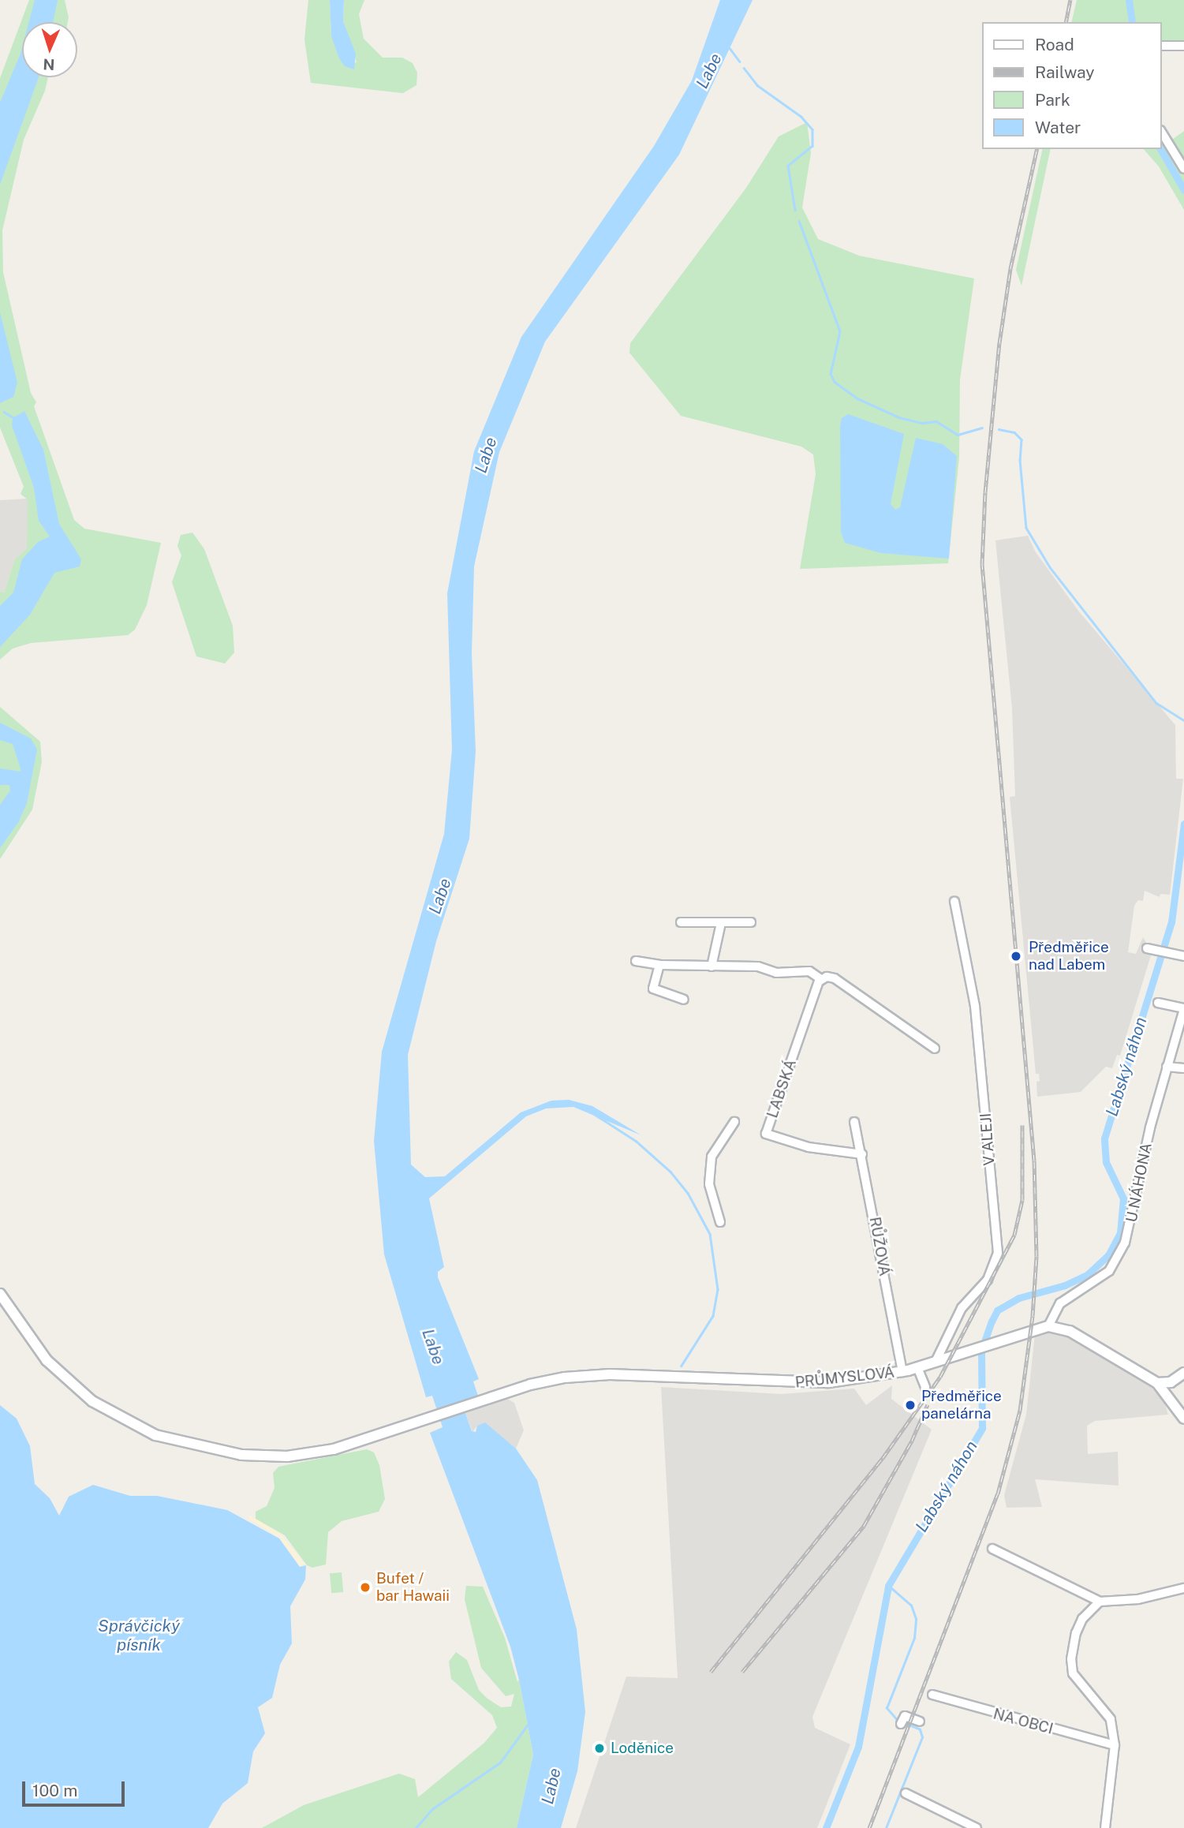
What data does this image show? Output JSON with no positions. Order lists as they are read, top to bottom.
{
  "streets": {
    "street": [
      "LABSKÁ",
      "V ALEJI",
      "U NÁHONA",
      "RŮŽOVÁ",
      "PRŮMYSLOVÁ",
      "NA OBCI"
    ]
  },
  "crossings": [
    ["LABSKÁ", "RŮŽOVÁ"],
    ["V ALEJI", "PRŮMYSLOVÁ"],
    ["U NÁHONA", "PRŮMYSLOVÁ"],
    ["RŮŽOVÁ", "PRŮMYSLOVÁ"]
  ],
  "water": ["Labe", "Labský náhon", "Správčický písník"],
  "places": [
    "Předměřice nad Labem",
    "Předměřice panelárna",
    "Bufet / bar Hawaii",
    "Loděnice"
  ],
  "legend": [
    "Road",
    "Railway",
    "Park",
    "Water"
  ],
  "scale_bar": "100 m",
  "north": "bottom"
}
